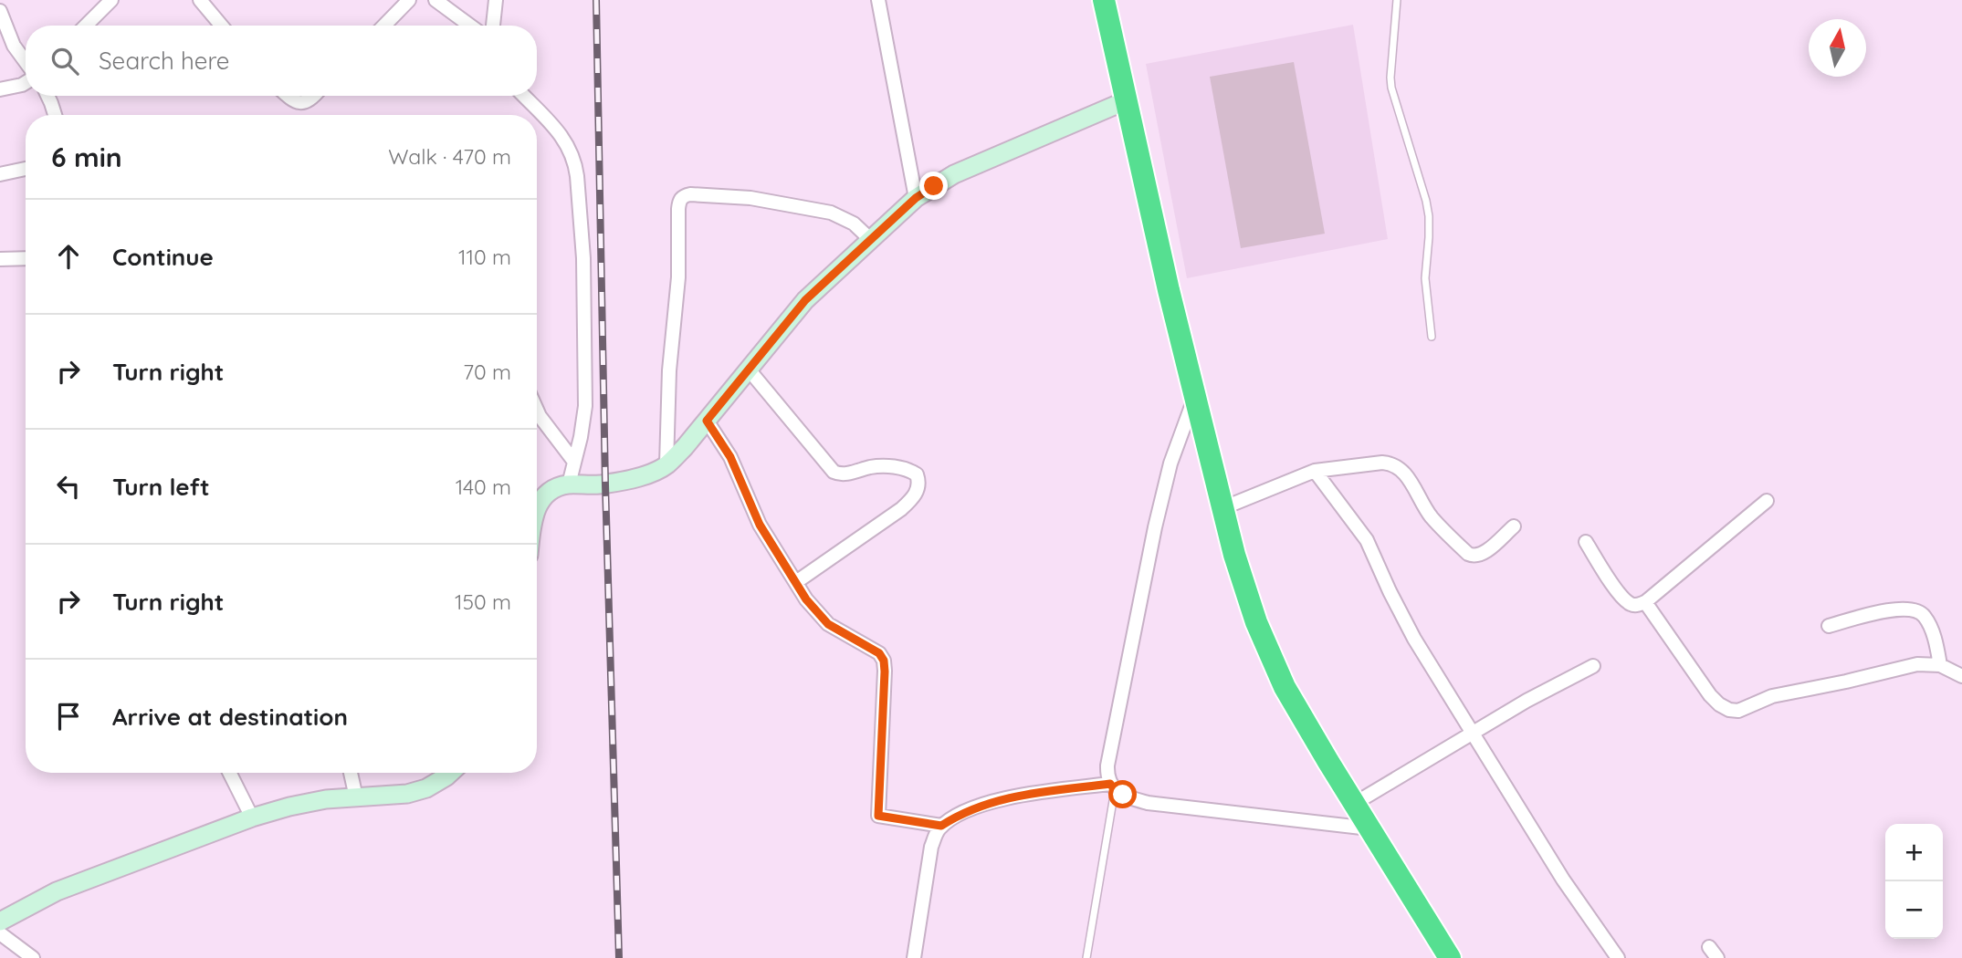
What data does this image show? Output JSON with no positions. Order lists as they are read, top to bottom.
{
  "north": "top",
  "page": {
    "search": "Search here",
    "heading": ["6 min", "Walk · 470 m"],
    "list": [
      ["Continue", "110 m"],
      ["Turn right", "70 m"],
      ["Turn left", "140 m"],
      ["Turn right", "150 m"],
      "Arrive at destination"
    ],
    "map_buttons": ["+", "−"]
  }
}
